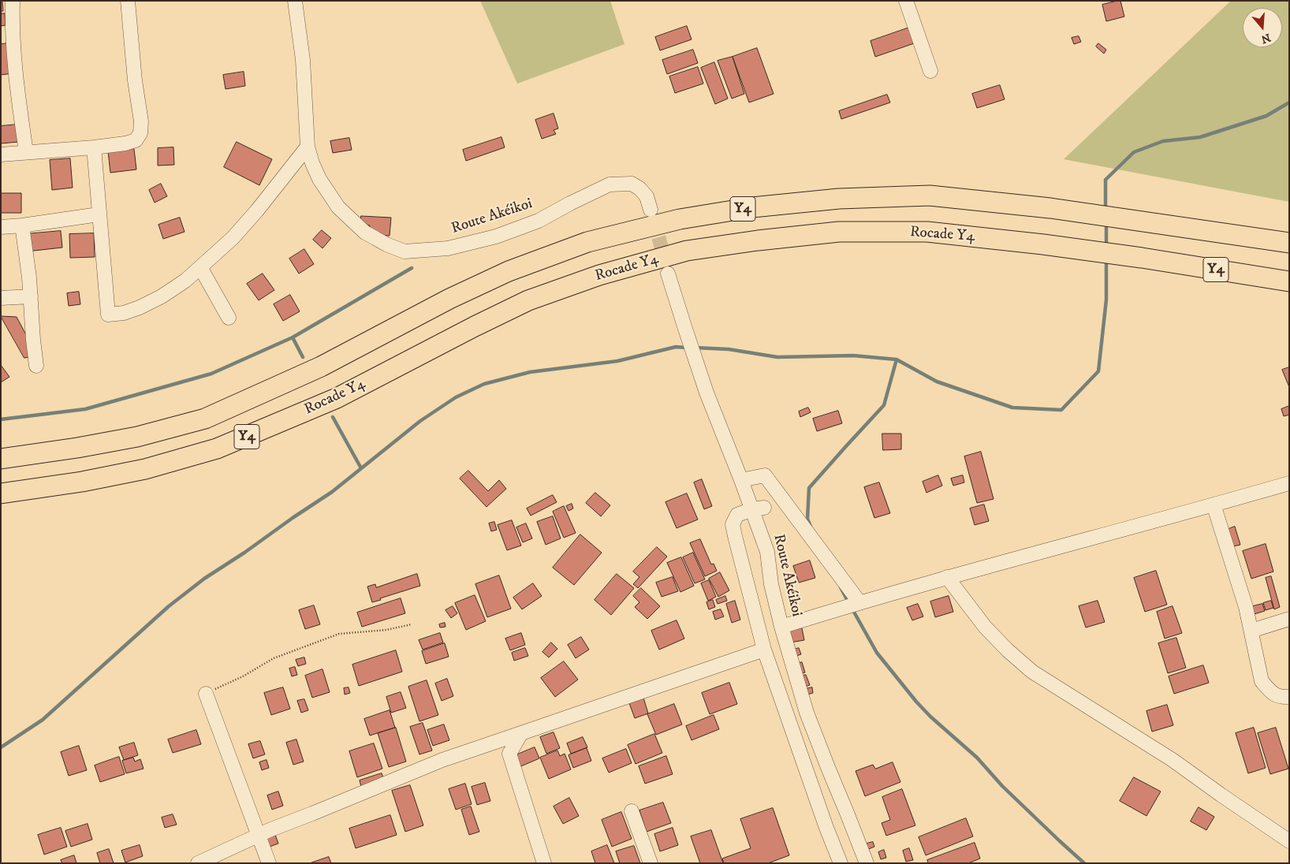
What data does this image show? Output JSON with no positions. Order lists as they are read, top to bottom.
{
  "streets": {
    "highway": ["Y4", "Rocade Y4"],
    "street": ["Route Akéikoi"]
  },
  "north": "bottom"
}
